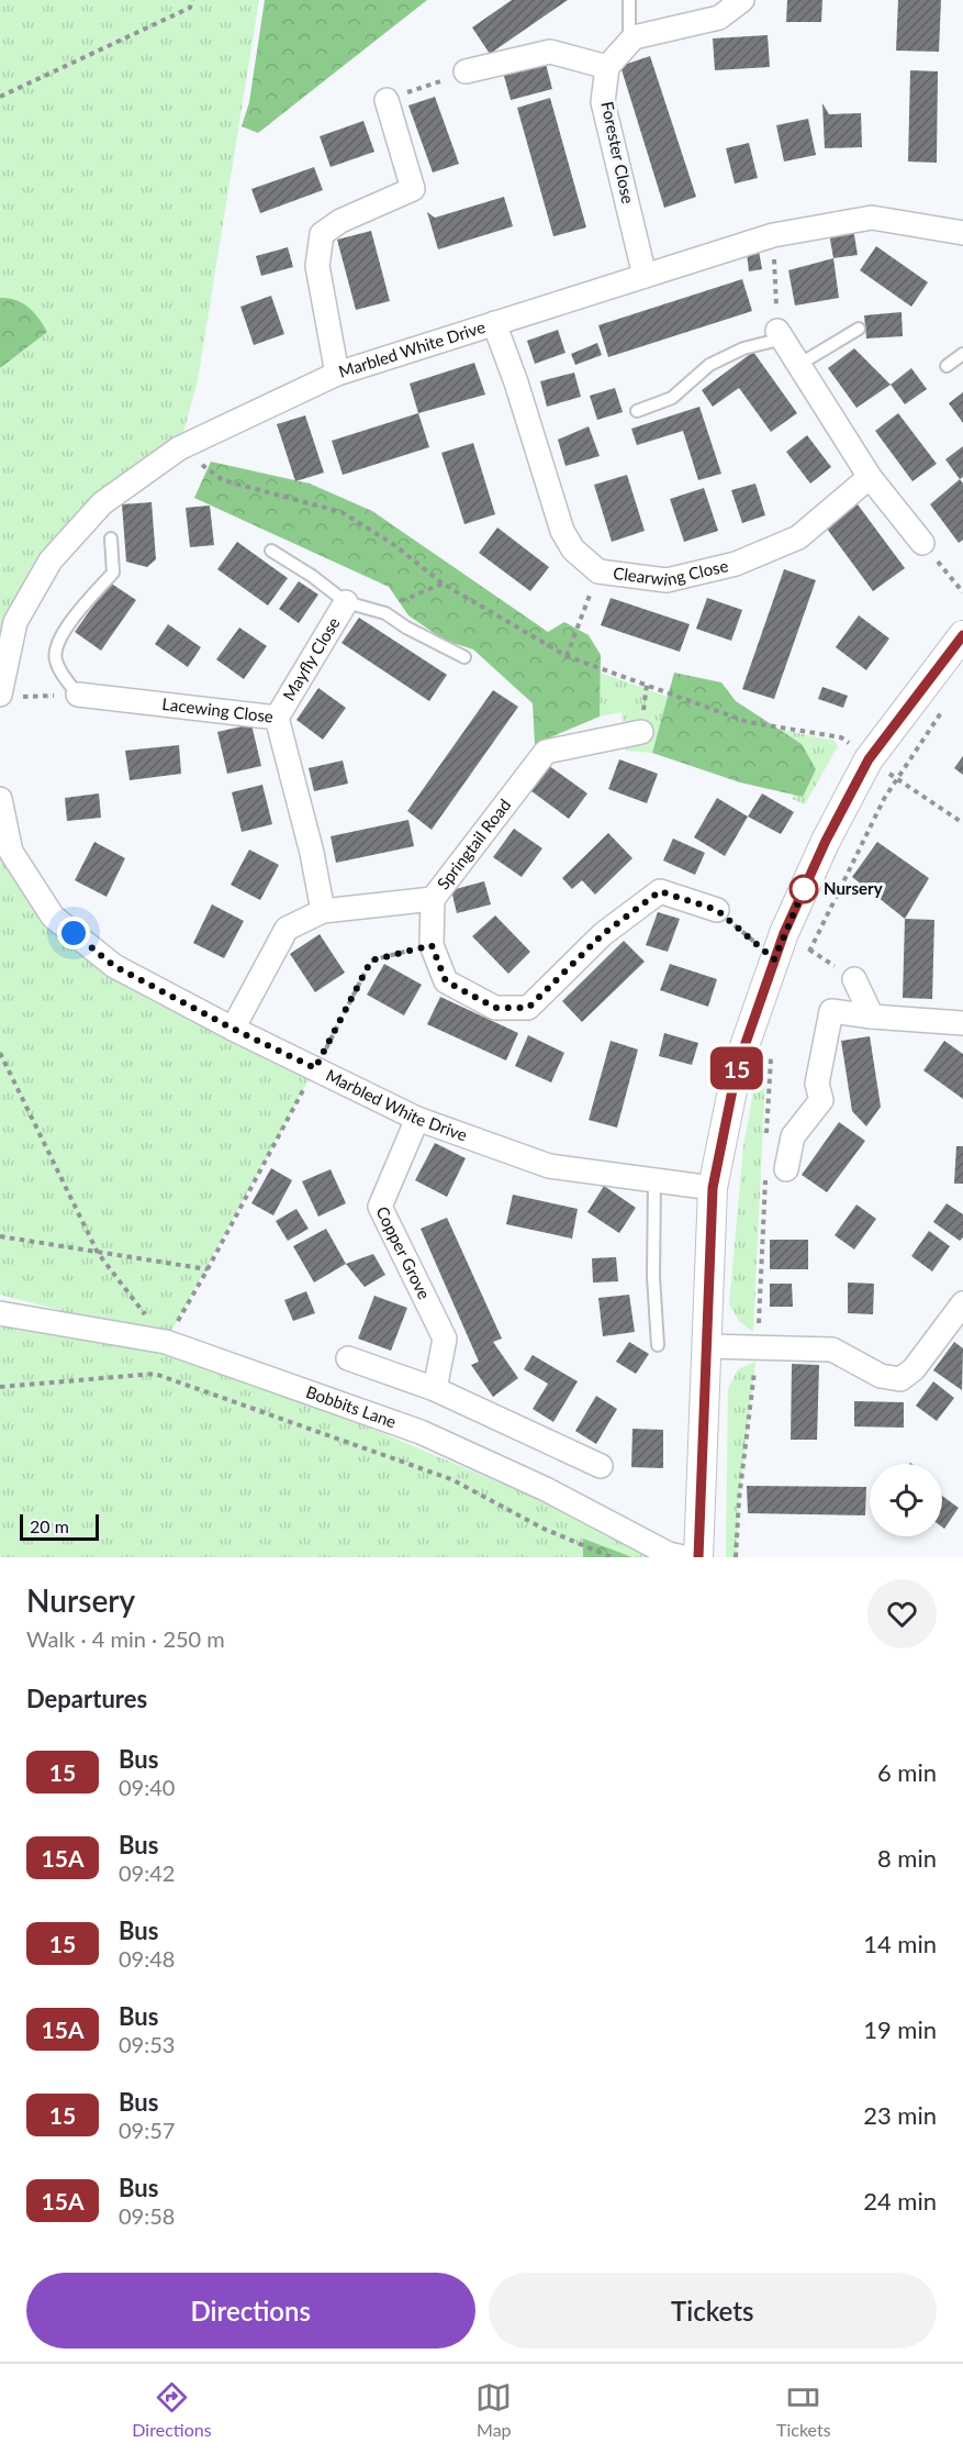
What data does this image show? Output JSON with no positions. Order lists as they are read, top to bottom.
{
  "streets": {
    "street": [
      "Forester Close",
      "Marbled White Drive",
      "Clearwing Close",
      "Mayfly Close",
      "Lacewing Close",
      "Springtail Road",
      "Copper Grove",
      "Bobbits Lane"
    ]
  },
  "crossings": [
    ["Forester Close", "Marbled White Drive"],
    ["Marbled White Drive", "Clearwing Close"],
    ["Marbled White Drive", "Springtail Road"],
    ["Marbled White Drive", "Copper Grove"],
    ["Mayfly Close", "Lacewing Close"],
    ["Lacewing Close", "Springtail Road"]
  ],
  "places": ["Nursery"],
  "lines": ["bus line 15"],
  "scale_bar": "20 m",
  "page": {
    "on_map": "15",
    "scale": "20 m",
    "heading": [
      ["Nursery", "Walk · 4 min · 250 m"],
      "Departures"
    ],
    "list": [
      {
        "mark": "15",
        "name": "Bus",
        "note": "09:40",
        "value": "6 min"
      },
      {
        "mark": "15A",
        "name": "Bus",
        "note": "09:42",
        "value": "8 min"
      },
      {
        "mark": "15",
        "name": "Bus",
        "note": "09:48",
        "value": "14 min"
      },
      {
        "mark": "15A",
        "name": "Bus",
        "note": "09:53",
        "value": "19 min"
      },
      {
        "mark": "15",
        "name": "Bus",
        "note": "09:57",
        "value": "23 min"
      },
      {
        "mark": "15A",
        "name": "Bus",
        "note": "09:58",
        "value": "24 min"
      }
    ],
    "buttons": ["Directions", "Tickets"],
    "tabs": ["Directions", "Map", "Tickets"]
  }
}
